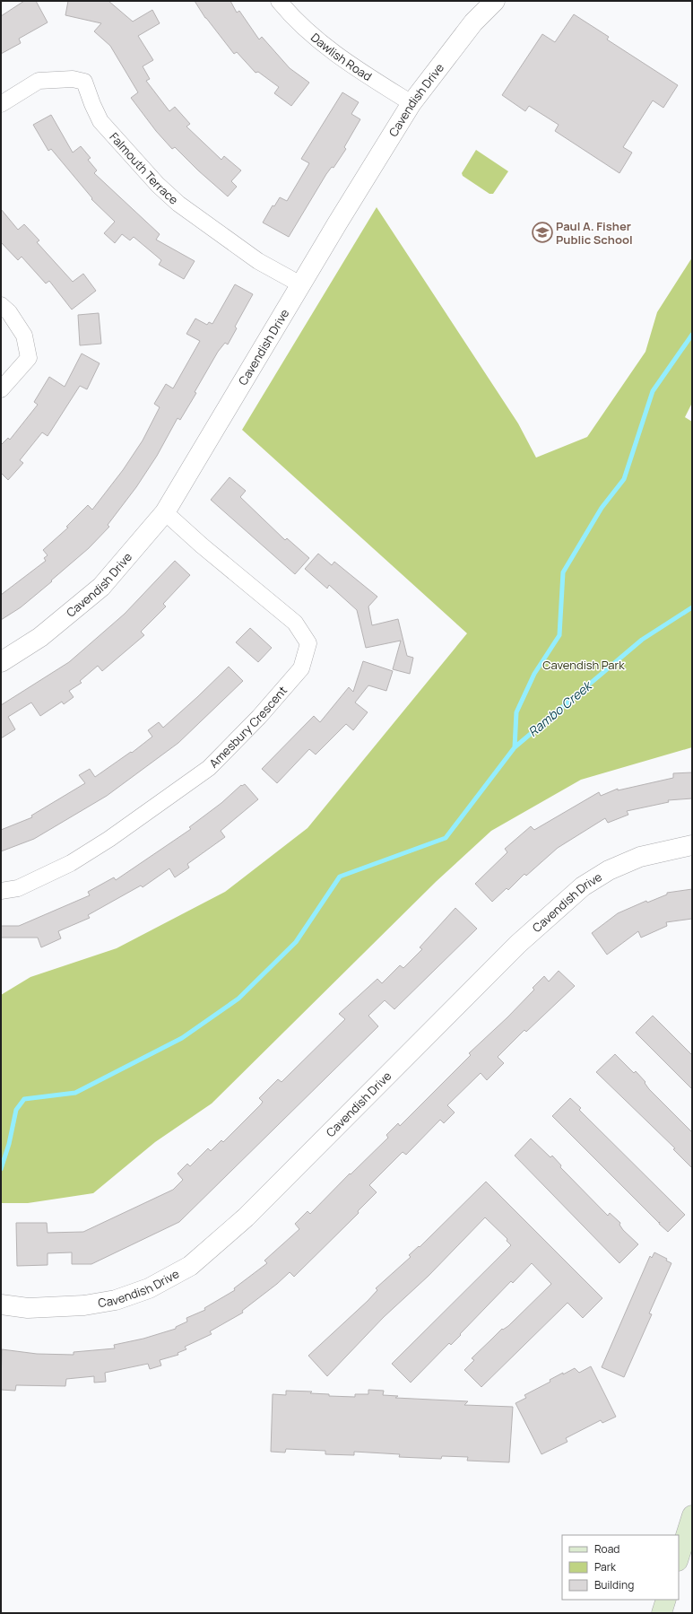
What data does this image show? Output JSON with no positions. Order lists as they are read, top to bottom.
{
  "streets": {
    "street": [
      "Dawlish Road",
      "Cavendish Drive",
      "Falmouth Terrace",
      "Amesbury Crescent"
    ]
  },
  "crossings": [
    ["Dawlish Road", "Cavendish Drive"],
    ["Cavendish Drive", "Falmouth Terrace"],
    ["Cavendish Drive", "Amesbury Crescent"]
  ],
  "water": ["Rambo Creek"],
  "parks": ["Cavendish Park"],
  "places": {
    "school or university": ["Paul A. Fisher Public School"]
  },
  "legend": ["Road", "Park", "Building"]
}
